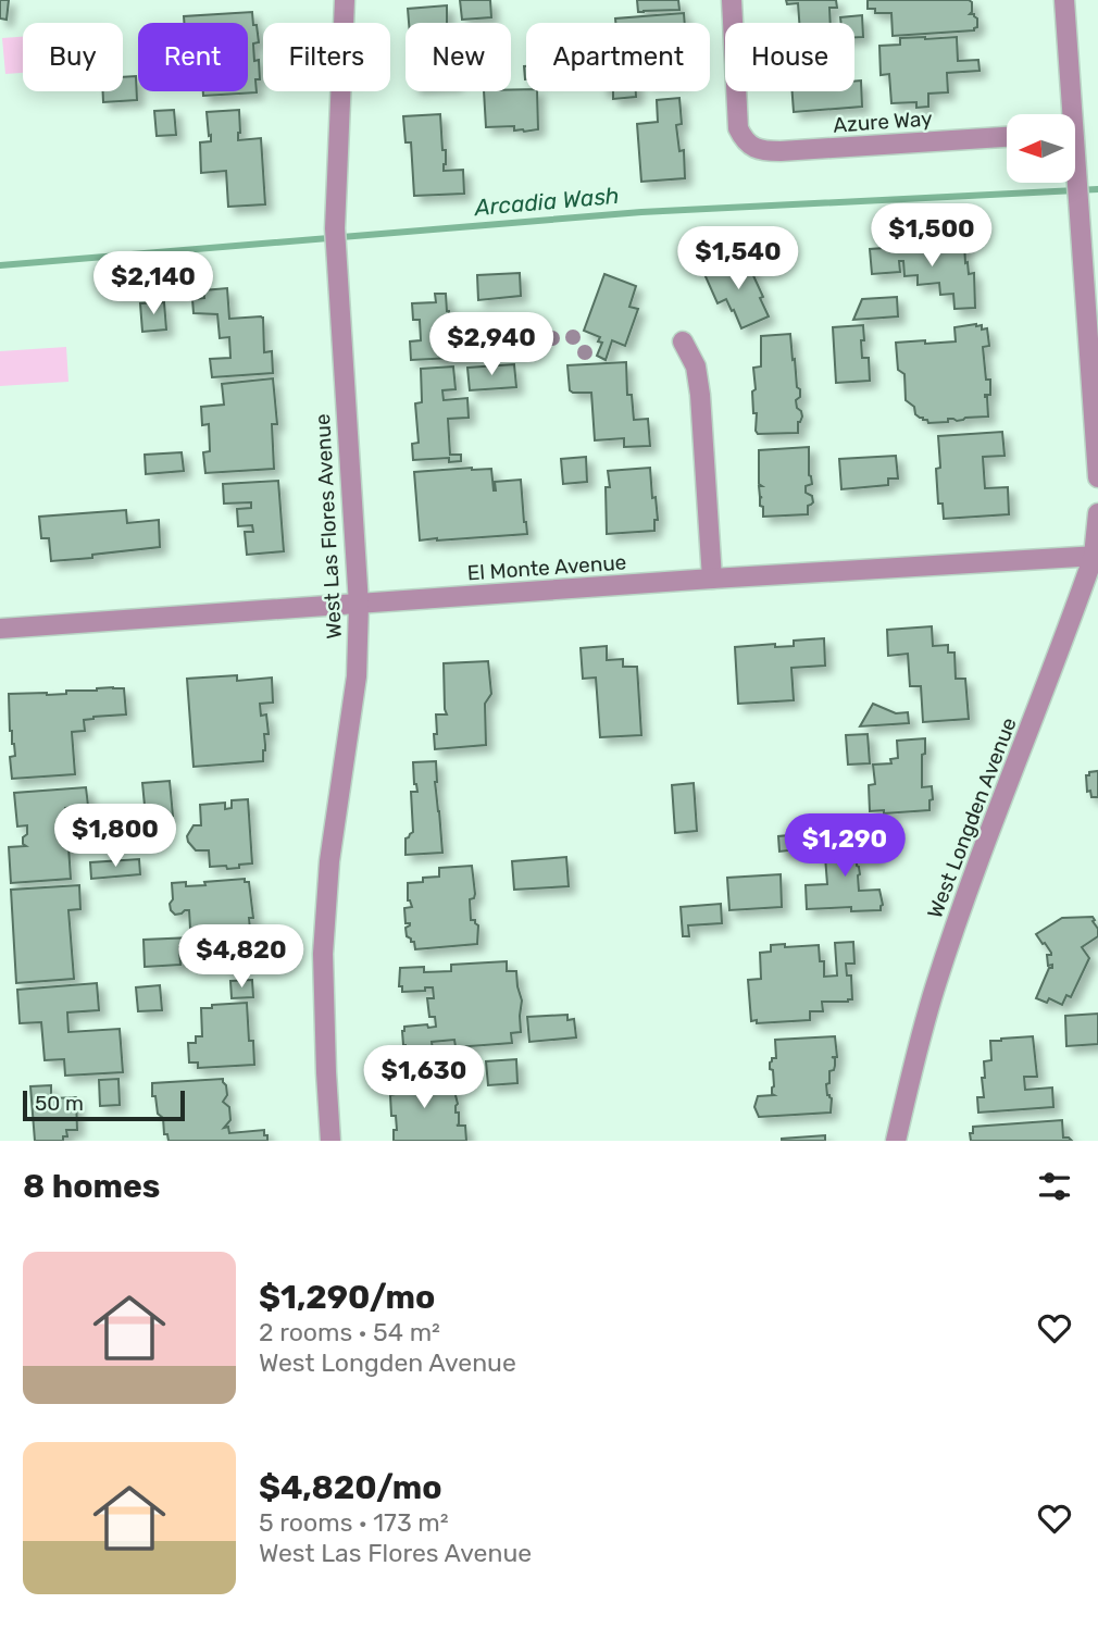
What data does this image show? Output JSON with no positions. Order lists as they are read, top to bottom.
{
  "streets": {
    "street": [
      "Azure Way",
      "West Las Flores Avenue",
      "El Monte Avenue",
      "West Longden Avenue"
    ]
  },
  "crossings": [
    ["West Las Flores Avenue", "El Monte Avenue"],
    ["El Monte Avenue", "West Longden Avenue"]
  ],
  "water": ["Arcadia Wash"],
  "scale_bar": "50 m",
  "north": "left",
  "page": {
    "chip": [
      "Buy",
      "Rent",
      "Filters",
      "New",
      "Apartment",
      "House"
    ],
    "price": [
      "$1,500",
      "$1,540",
      "$2,140",
      "$2,940",
      "$1,800",
      "$1,290",
      "$4,820",
      "$1,630"
    ],
    "scale": "50 m",
    "heading": "8 homes",
    "list": [
      {
        "name": "$1,290/mo",
        "note": "2 rooms · 54 m² · West Longden Avenue"
      },
      {
        "name": "$4,820/mo",
        "note": "5 rooms · 173 m² · West Las Flores Avenue"
      }
    ]
  }
}
